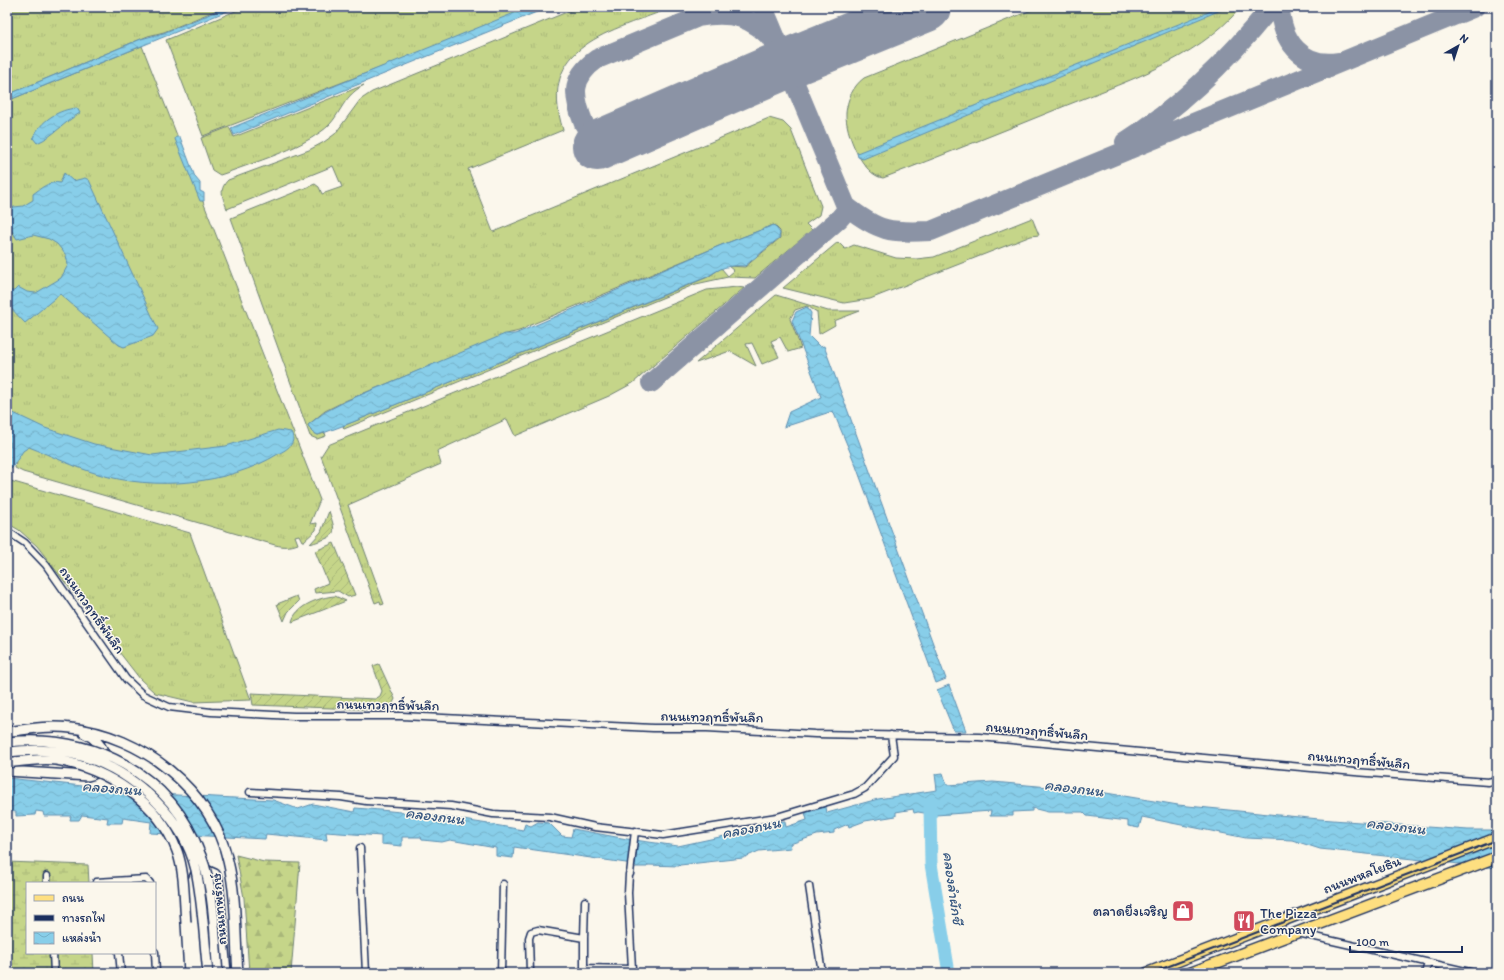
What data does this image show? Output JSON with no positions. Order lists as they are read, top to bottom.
{
  "streets": {
    "main road": ["ถนนพหลโยธิน", "ถนนเทพรักษ์"],
    "street": ["ถนนเทวฤทธิ์พันลึก"]
  },
  "water": ["คลองถนน", "คลองลำผักชี"],
  "places": {
    "shop": ["ตลาดยิ่งเจริญ"],
    "restaurant": ["The Pizza Company"]
  },
  "legend": ["ถนน", "ทางรถไฟ", "แหล่งน้ำ"],
  "scale_bar": "100 m",
  "north": "top right"
}
